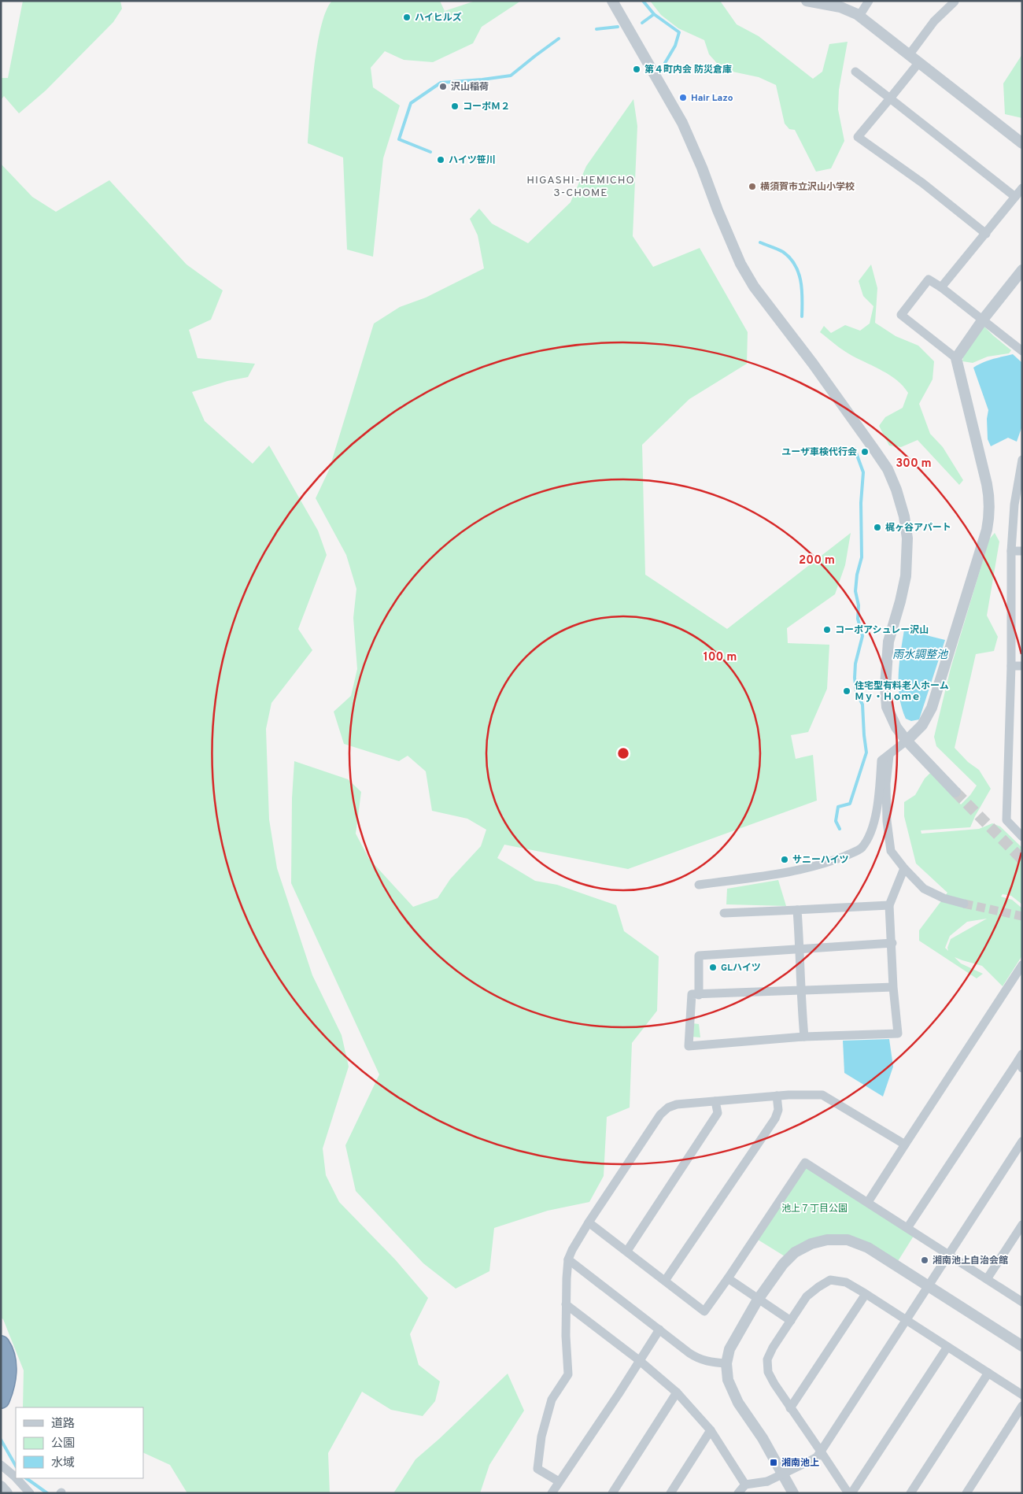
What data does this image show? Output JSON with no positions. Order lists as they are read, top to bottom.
{
  "districts": ["HIGASHI-HEMICHO 3-CHOME"],
  "water": ["雨水調整池"],
  "parks": ["池上７丁目公園"],
  "places": {
    "other": [
      "ハイヒルズ",
      "第４町内会 防災倉庫",
      "沢山稲荷",
      "Hair Lazo",
      "コーポＭ２",
      "ハイツ笹川",
      "横須賀市立沢山小学校",
      "ユーザ車検代行会",
      "梶ヶ谷アパート",
      "コーポアシュレー沢山",
      "住宅型有料老人ホーム Ｍｙ・Ｈｏｍｅ",
      "サニーハイツ",
      "GLハイツ",
      "湘南池上自治会館"
    ],
    "transit": ["湘南池上"]
  },
  "legend": ["道路", "公園", "水域"],
  "rings": ["300 m", "200 m", "100 m"]
}
